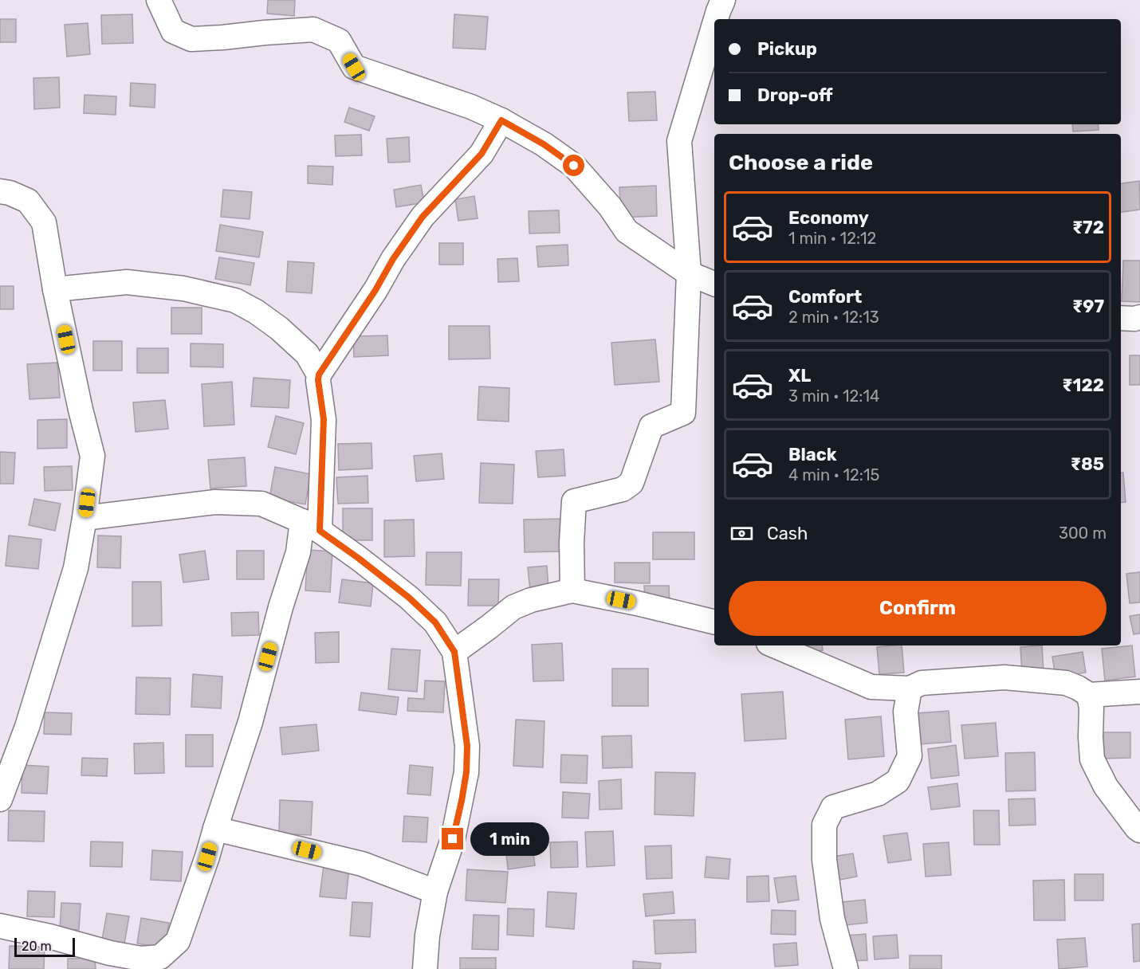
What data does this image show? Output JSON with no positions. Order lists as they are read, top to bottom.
{
  "scale_bar": "20 m",
  "page": {
    "banner": ["Pickup", "Drop-off"],
    "heading": "Choose a ride",
    "list": [
      {
        "name": "Economy",
        "note": "1 min · 12:12",
        "value": "₹72"
      },
      {
        "name": "Comfort",
        "note": "2 min · 12:13",
        "value": "₹97"
      },
      {
        "name": "XL",
        "note": "3 min · 12:14",
        "value": "₹122"
      },
      {
        "name": "Black",
        "note": "4 min · 12:15",
        "value": "₹85"
      }
    ],
    "pay": ["Cash", "300 m"],
    "buttons": "Confirm",
    "bubble": "1 min",
    "scale": "20 m"
  }
}
